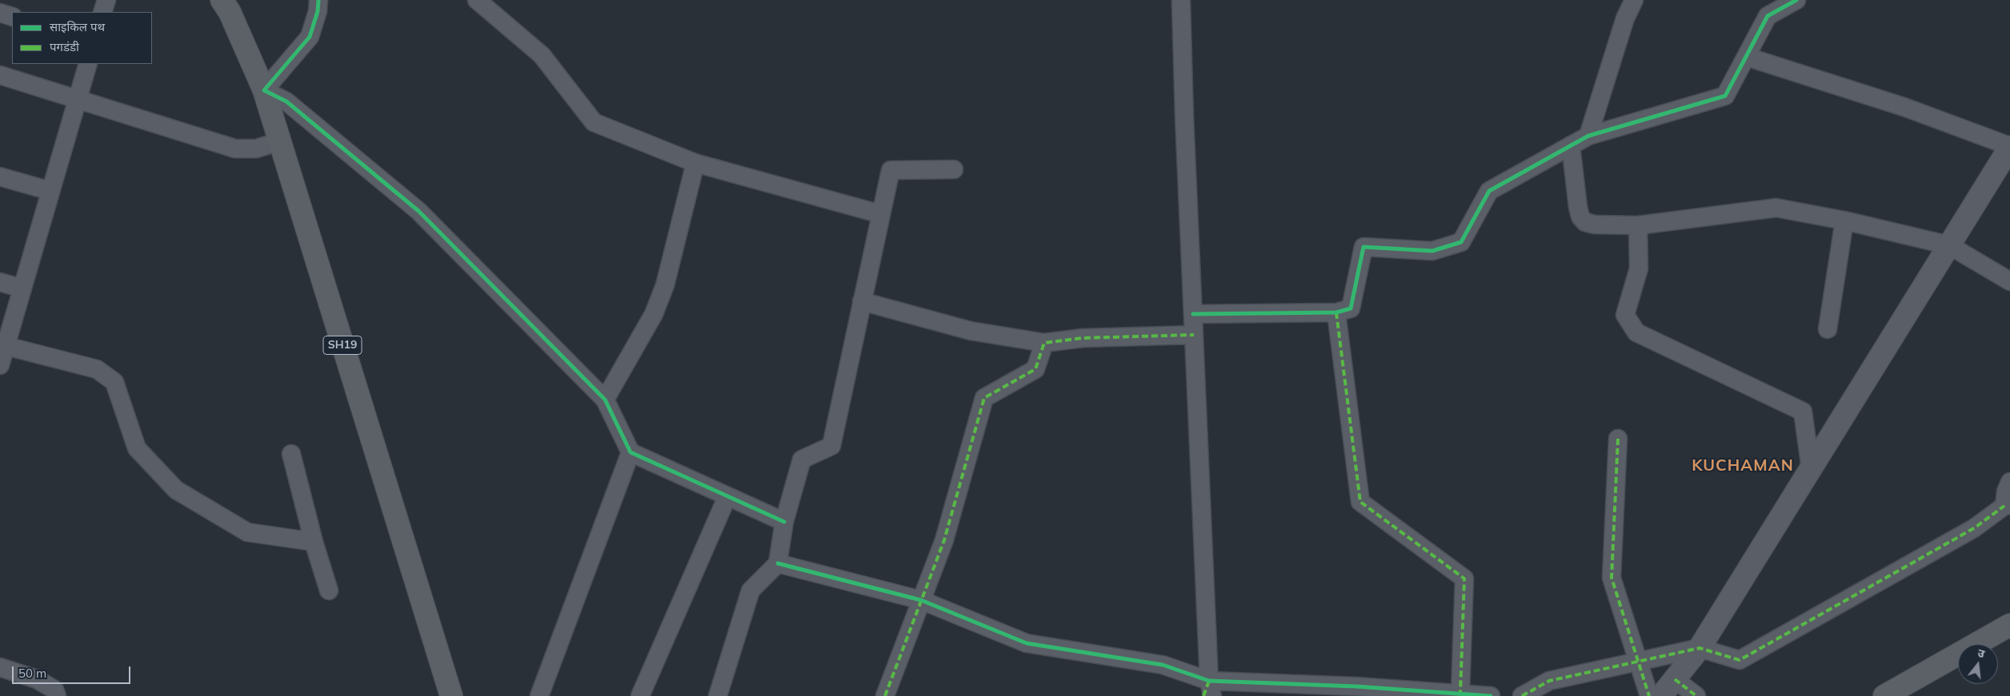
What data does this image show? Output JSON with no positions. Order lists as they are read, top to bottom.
{
  "streets": {
    "main road": ["SH19"]
  },
  "districts": ["KUCHAMAN"],
  "legend": ["साइकिल पथ", "पगडंडी"],
  "scale_bar": "50 m",
  "north": "top"
}
